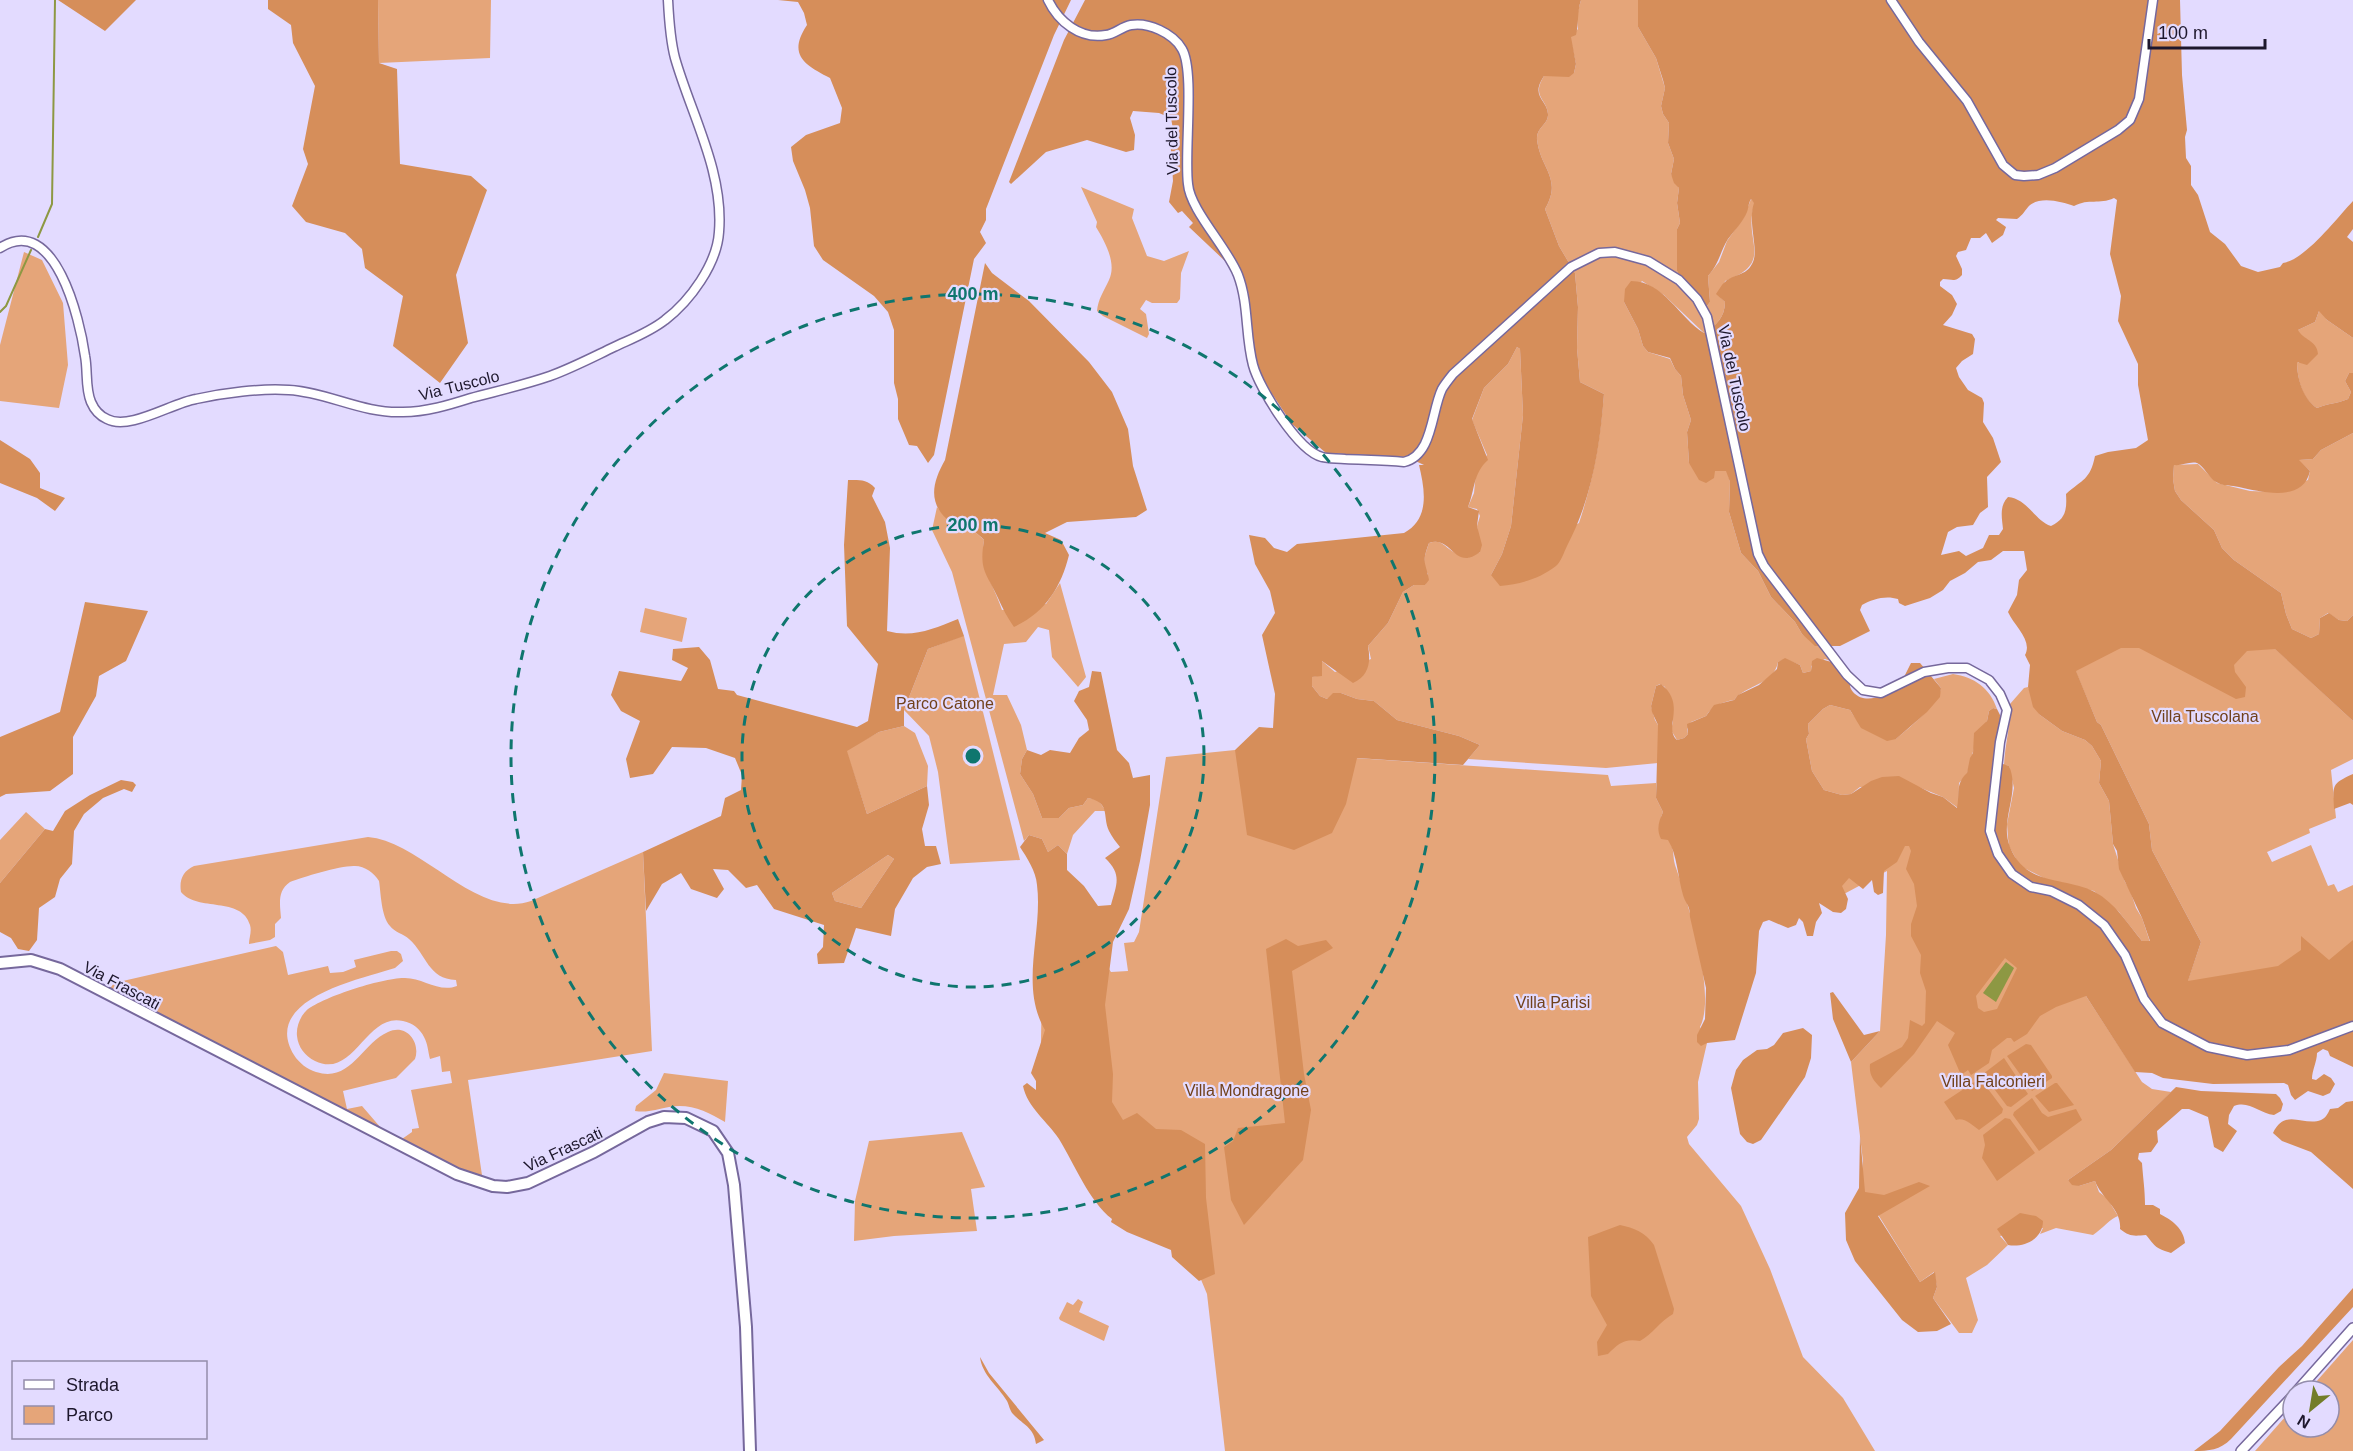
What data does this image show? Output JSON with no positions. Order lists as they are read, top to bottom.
{
  "streets": {
    "main road": ["Via Frascati"],
    "street": ["Via del Tuscolo", "Via Tuscolo"]
  },
  "parks": [
    "Parco Catone",
    "Villa Tuscolana",
    "Villa Parisi",
    "Villa Falconieri",
    "Villa Mondragone"
  ],
  "legend": ["Strada", "Parco"],
  "scale_bar": "100 m",
  "north": "bottom left",
  "rings": ["400 m", "200 m"]
}
